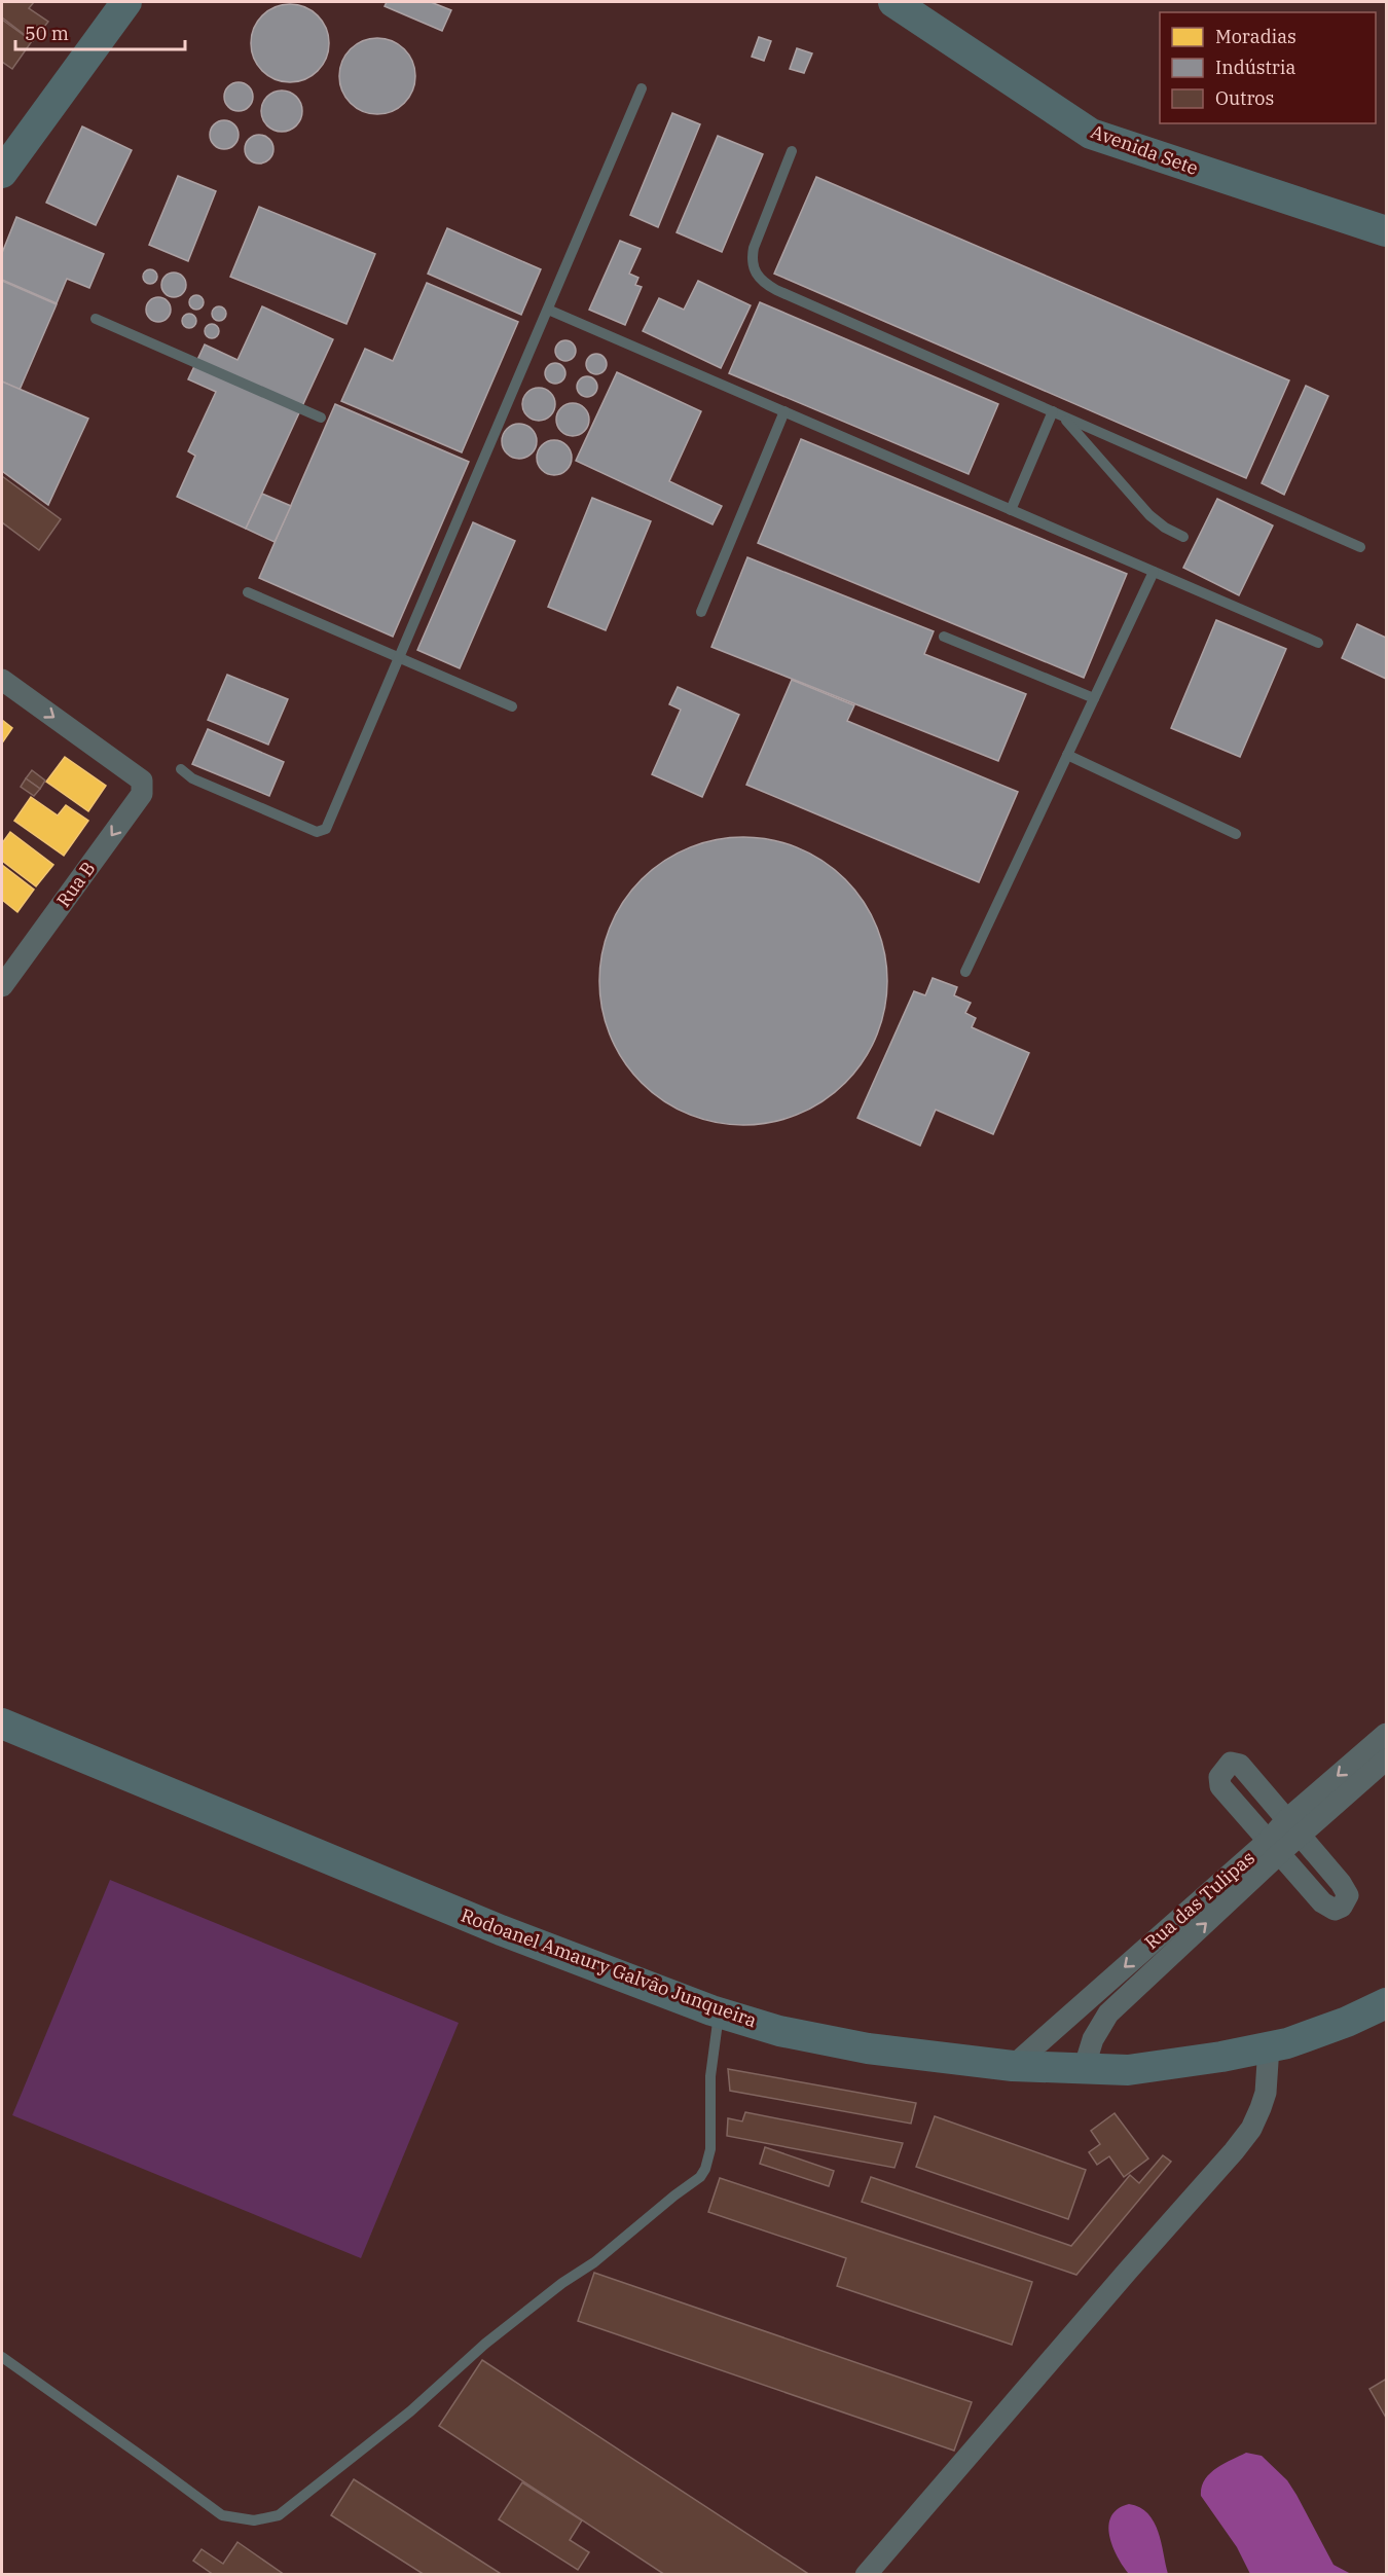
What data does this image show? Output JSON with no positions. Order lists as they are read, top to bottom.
{
  "streets": {
    "main road": ["Avenida Sete", "Rodoanel Amaury Galvão Junqueira"],
    "street": ["Rua B", "Rua das Tulipas"]
  },
  "crossings": [
    ["Rua das Tulipas", "Rodoanel Amaury Galvão Junqueira"]
  ],
  "legend": ["Moradias", "Indústria", "Outros"],
  "scale_bar": "50 m"
}
